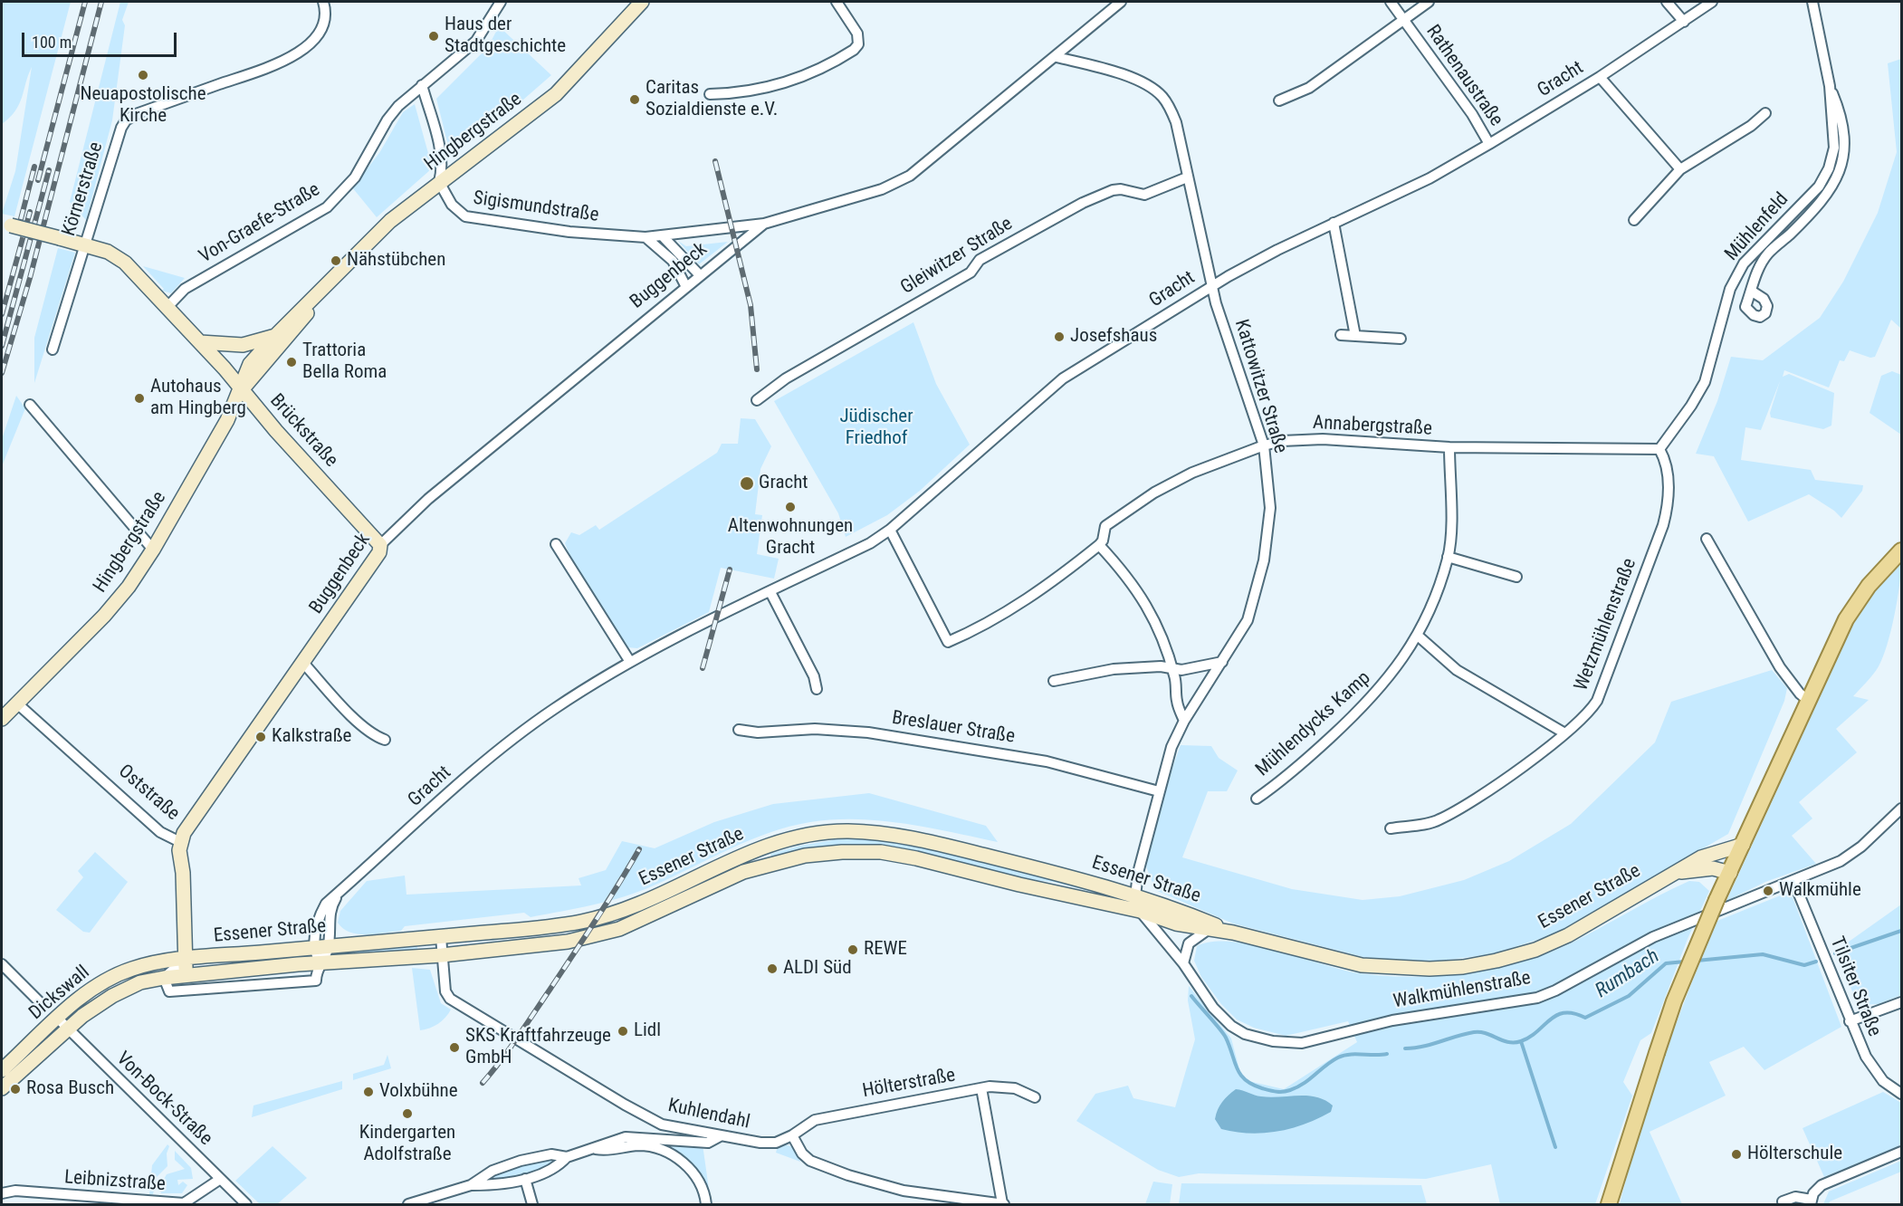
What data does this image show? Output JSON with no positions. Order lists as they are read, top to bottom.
{
  "streets": {
    "main road": [
      "Hingbergstraße",
      "Buggenbeck",
      "Brückstraße",
      "Oststraße",
      "Essener Straße",
      "Dickswall"
    ],
    "street": [
      "Rathenaustraße",
      "Gracht",
      "Körnerstraße",
      "Sigismundstraße",
      "Von-Graefe-Straße",
      "Mühlenfeld",
      "Gleiwitzer Straße",
      "Kattowitzer Straße",
      "Annabergstraße",
      "Wetzmühlenstraße",
      "Mühlendycks Kamp",
      "Breslauer Straße",
      "Tilsiter Straße",
      "Walkmühlenstraße",
      "Hölterstraße",
      "Von-Bock-Straße",
      "Kuhlendahl",
      "Leibnizstraße"
    ]
  },
  "crossings": [
    ["Rathenaustraße", "Gracht"],
    ["Gracht", "Kattowitzer Straße"],
    ["Gracht", "Annabergstraße"],
    ["Gracht", "Essener Straße"],
    ["Hingbergstraße", "Sigismundstraße"],
    ["Hingbergstraße", "Brückstraße"],
    ["Hingbergstraße", "Oststraße"],
    ["Körnerstraße", "Brückstraße"],
    ["Sigismundstraße", "Buggenbeck"],
    ["Von-Graefe-Straße", "Brückstraße"],
    ["Mühlenfeld", "Annabergstraße"],
    ["Mühlenfeld", "Wetzmühlenstraße"],
    ["Gleiwitzer Straße", "Kattowitzer Straße"],
    ["Buggenbeck", "Kattowitzer Straße"],
    ["Buggenbeck", "Brückstraße"],
    ["Buggenbeck", "Oststraße"],
    ["Kattowitzer Straße", "Annabergstraße"],
    ["Kattowitzer Straße", "Breslauer Straße"],
    ["Kattowitzer Straße", "Essener Straße"],
    ["Kattowitzer Straße", "Walkmühlenstraße"],
    ["Annabergstraße", "Wetzmühlenstraße"],
    ["Annabergstraße", "Mühlendycks Kamp"],
    ["Oststraße", "Essener Straße"],
    ["Oststraße", "Dickswall"],
    ["Essener Straße", "Walkmühlenstraße"],
    ["Essener Straße", "Dickswall"],
    ["Essener Straße", "Kuhlendahl"],
    ["Tilsiter Straße", "Walkmühlenstraße"],
    ["Dickswall", "Von-Bock-Straße"],
    ["Hölterstraße", "Kuhlendahl"],
    ["Von-Bock-Straße", "Leibnizstraße"]
  ],
  "water": ["Rumbach"],
  "parks": ["Jüdischer Friedhof"],
  "places": [
    "Haus der Stadtgeschichte",
    "Neuapostolische Kirche",
    "Caritas Sozialdienste e.V.",
    "Nähstübchen",
    "Josefshaus",
    "Trattoria Bella Roma",
    "Autohaus am Hingberg",
    "Gracht",
    "Altenwohnungen Gracht",
    "Kalkstraße",
    "Walkmühle",
    "REWE",
    "ALDI Süd",
    "Lidl",
    "SKS Kraftfahrzeuge GmbH",
    "Rosa Busch",
    "Volxbühne",
    "Kindergarten Adolfstraße",
    "Hölterschule"
  ],
  "scale_bar": "100 m"
}
